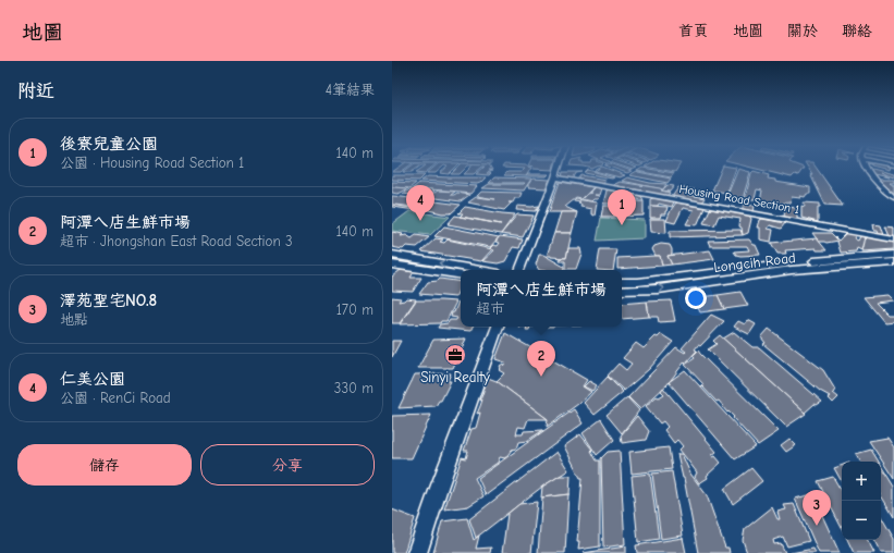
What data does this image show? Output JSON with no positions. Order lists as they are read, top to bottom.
{
  "streets": {
    "street": ["Housing Road Section 1", "Longcih Road"]
  },
  "places": {
    "office": ["Sinyi Realty"]
  },
  "page": {
    "header": "地圖",
    "nav": [
      "首頁",
      "地圖",
      "關於",
      "聯絡"
    ],
    "heading": ["附近", "4筆結果"],
    "list": [
      {
        "mark": "1",
        "name": "後寮兒童公園",
        "note": "公園 · Housing Road Section 1",
        "value": "140 m"
      },
      {
        "mark": "2",
        "name": "阿潭ㄟ店生鮮市場",
        "note": "超市 · Jhongshan East Road Section 3",
        "value": "140 m"
      },
      {
        "mark": "3",
        "name": "澤苑聖宅NO.8",
        "note": "地點",
        "value": "170 m"
      },
      {
        "mark": "4",
        "name": "仁美公園",
        "note": "公園 · RenCi Road",
        "value": "330 m"
      }
    ],
    "pins": [
      "4",
      "1",
      "2",
      "3"
    ],
    "popup": ["阿潭ㄟ店生鮮市場", "超市"],
    "buttons": ["儲存", "分享"],
    "map_buttons": ["+", "−"]
  }
}
